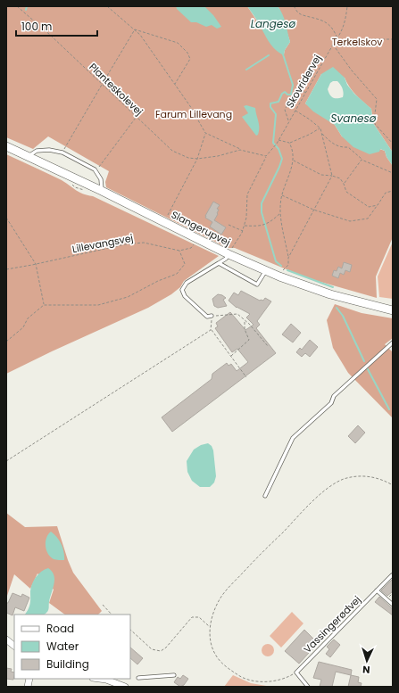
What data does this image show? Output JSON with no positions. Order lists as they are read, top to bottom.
{
  "streets": {
    "main road": ["Slangerupvej"],
    "lane": ["Vassingerødvej"],
    "path": ["Skovridervej", "Planteskolevej", "Lillevangsvej"]
  },
  "crossings": [
    ["Skovridervej", "Planteskolevej"]
  ],
  "water": ["Langesø", "Svanesø"],
  "parks": ["Terkelskov", "Farum Lillevang"],
  "legend": ["Road", "Water", "Building"],
  "scale_bar": "100 m",
  "north": "bottom"
}
